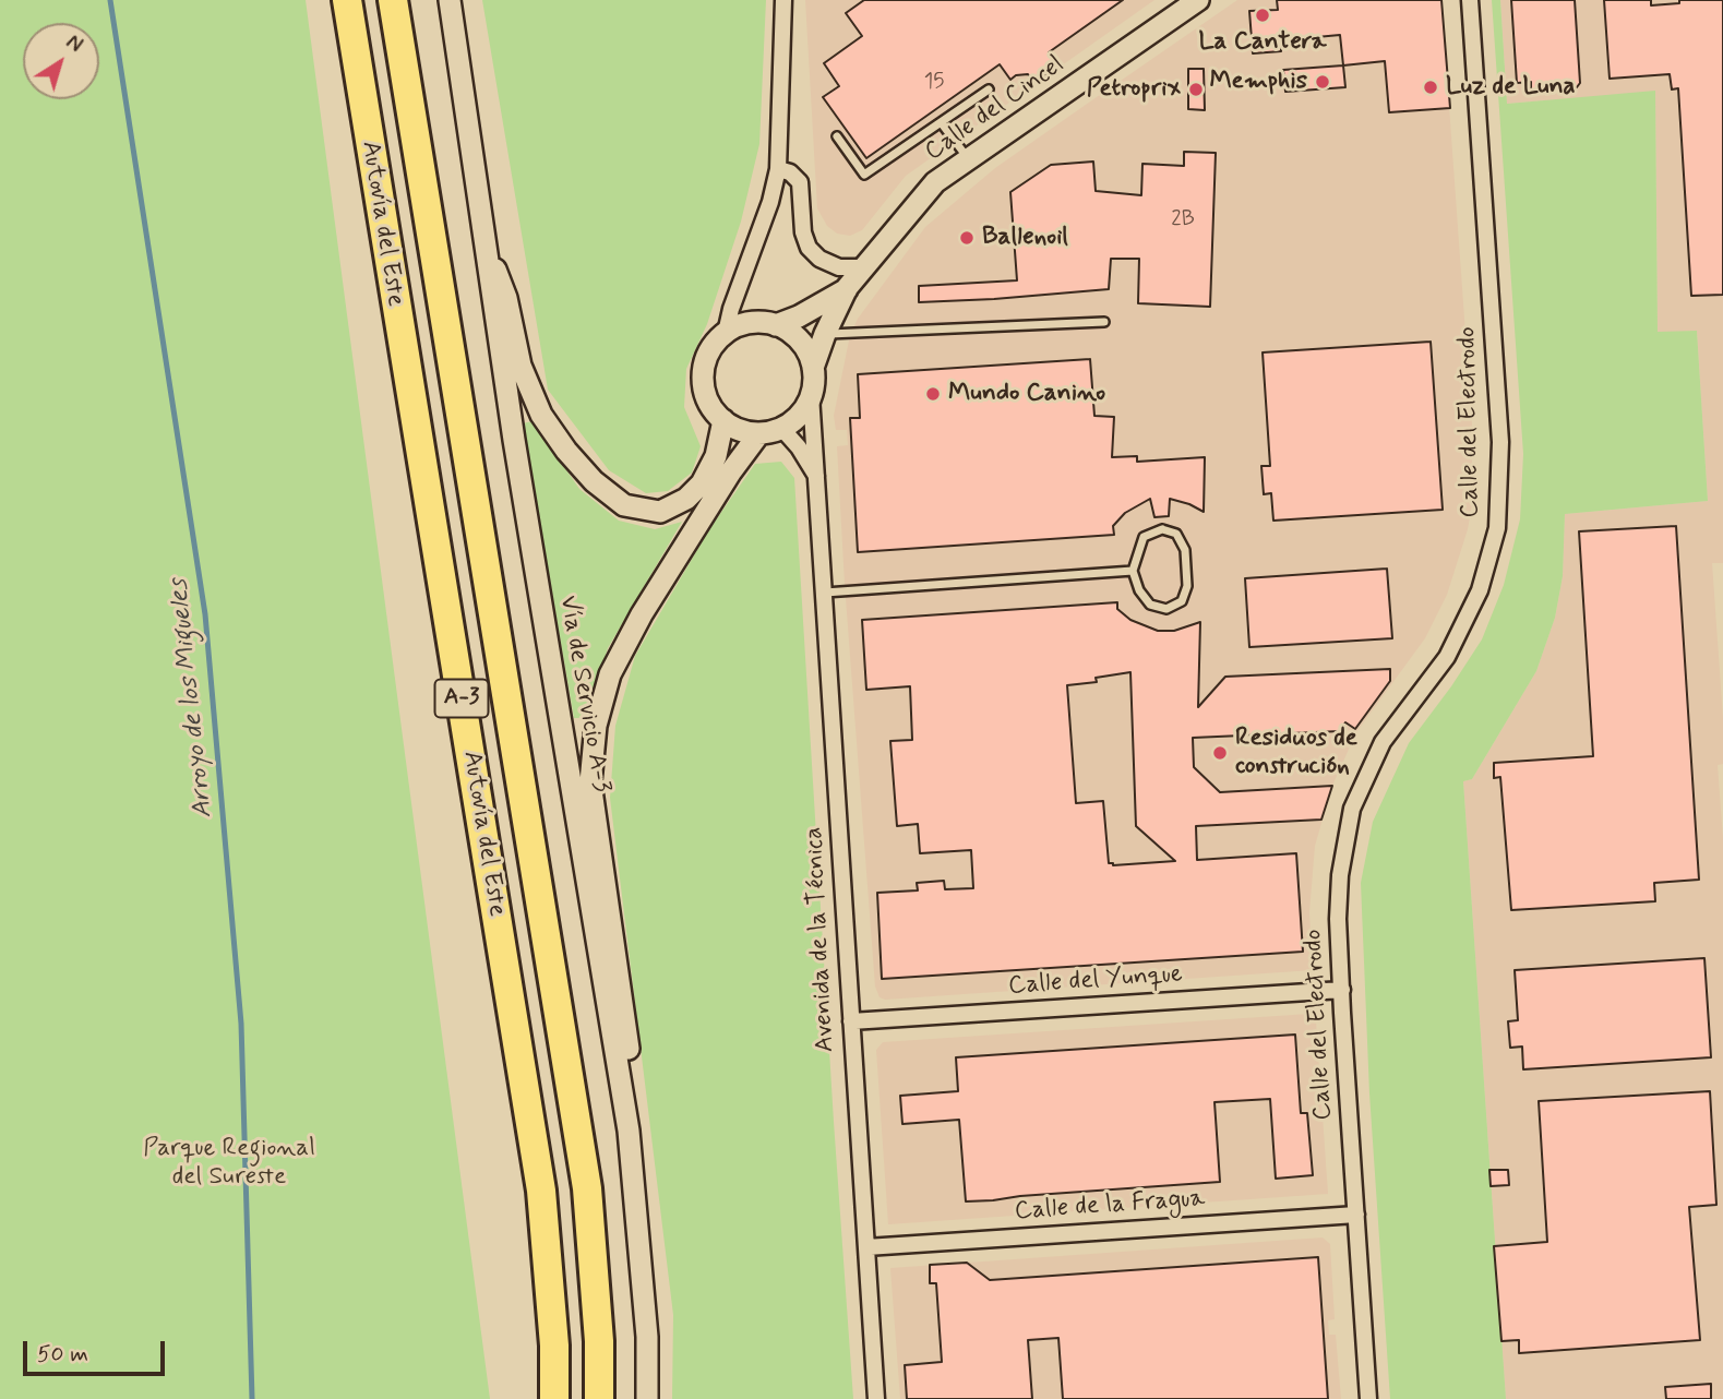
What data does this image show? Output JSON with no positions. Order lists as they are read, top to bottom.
{
  "streets": {
    "highway": ["Autovía del Este", "A-3"],
    "main road": ["Calle del Cincel", "Vía de Servicio A-3"],
    "street": [
      "Calle del Electrodo",
      "Avenida de la Técnica",
      "Calle del Yunque",
      "Calle de la Fragua"
    ]
  },
  "crossings": [
    ["Calle del Electrodo", "Calle del Yunque"],
    ["Calle del Electrodo", "Calle de la Fragua"],
    ["Avenida de la Técnica", "Calle del Yunque"],
    ["Avenida de la Técnica", "Calle de la Fragua"]
  ],
  "water": ["Arroyo de los Migueles"],
  "parks": ["Parque Regional del Sureste"],
  "places": [
    "La Cantera",
    "Memphis",
    "Luz de Luna",
    "Petroprix",
    "Ballenoil",
    "Mundo Canino",
    "Residuos de construción"
  ],
  "house_numbers": ["15", "2B"],
  "scale_bar": "50 m",
  "north": "top right"
}
